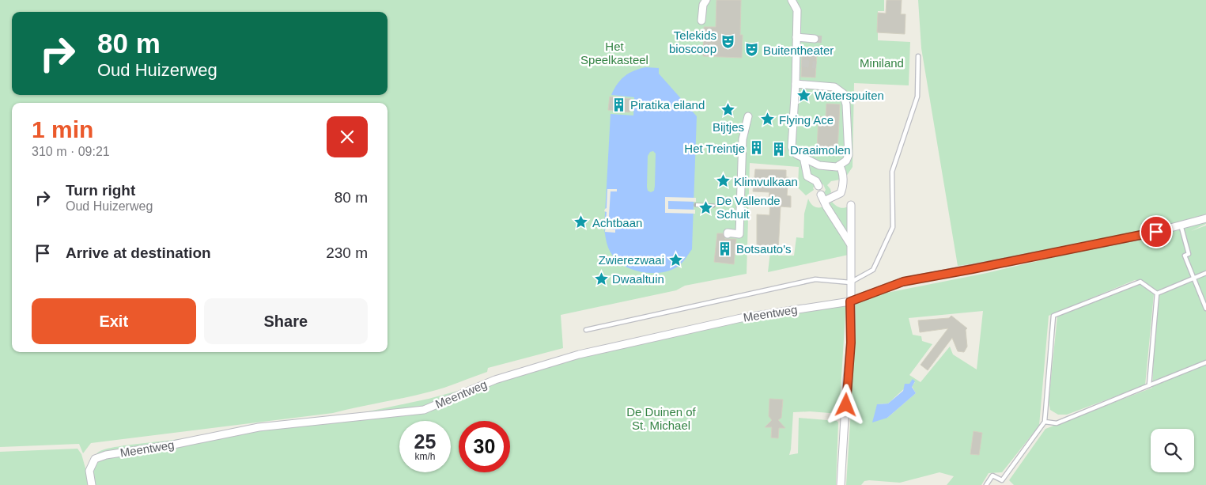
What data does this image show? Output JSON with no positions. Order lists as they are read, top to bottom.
{
  "streets": {
    "street": ["Meentweg"]
  },
  "parks": ["Het Speelkasteel", "Miniland", "De Duinen of St. Michael"],
  "places": {
    "theatre": ["Telekids bioscoop", "Buitentheater"],
    "place": [
      "Waterspuiten",
      "Bijtjes",
      "Flying Ace",
      "Klimvulkaan",
      "De Vallende Schuit",
      "Achtbaan",
      "Zwierezwaai",
      "Dwaaltuin"
    ],
    "building": [
      "Piratika eiland",
      "Het Treintje",
      "Draaimolen",
      "Botsauto's"
    ]
  },
  "page": {
    "turn": ["80 m", "Oud Huizerweg"],
    "heading": ["1 min", "310 m · 09:21"],
    "list": [
      {
        "name": "Turn right",
        "note": "Oud Huizerweg",
        "value": "80 m"
      },
      {
        "name": "Arrive at destination",
        "value": "230 m"
      }
    ],
    "buttons": ["Exit", "Share"],
    "speed": "25 km/h",
    "limit": "30"
  }
}
